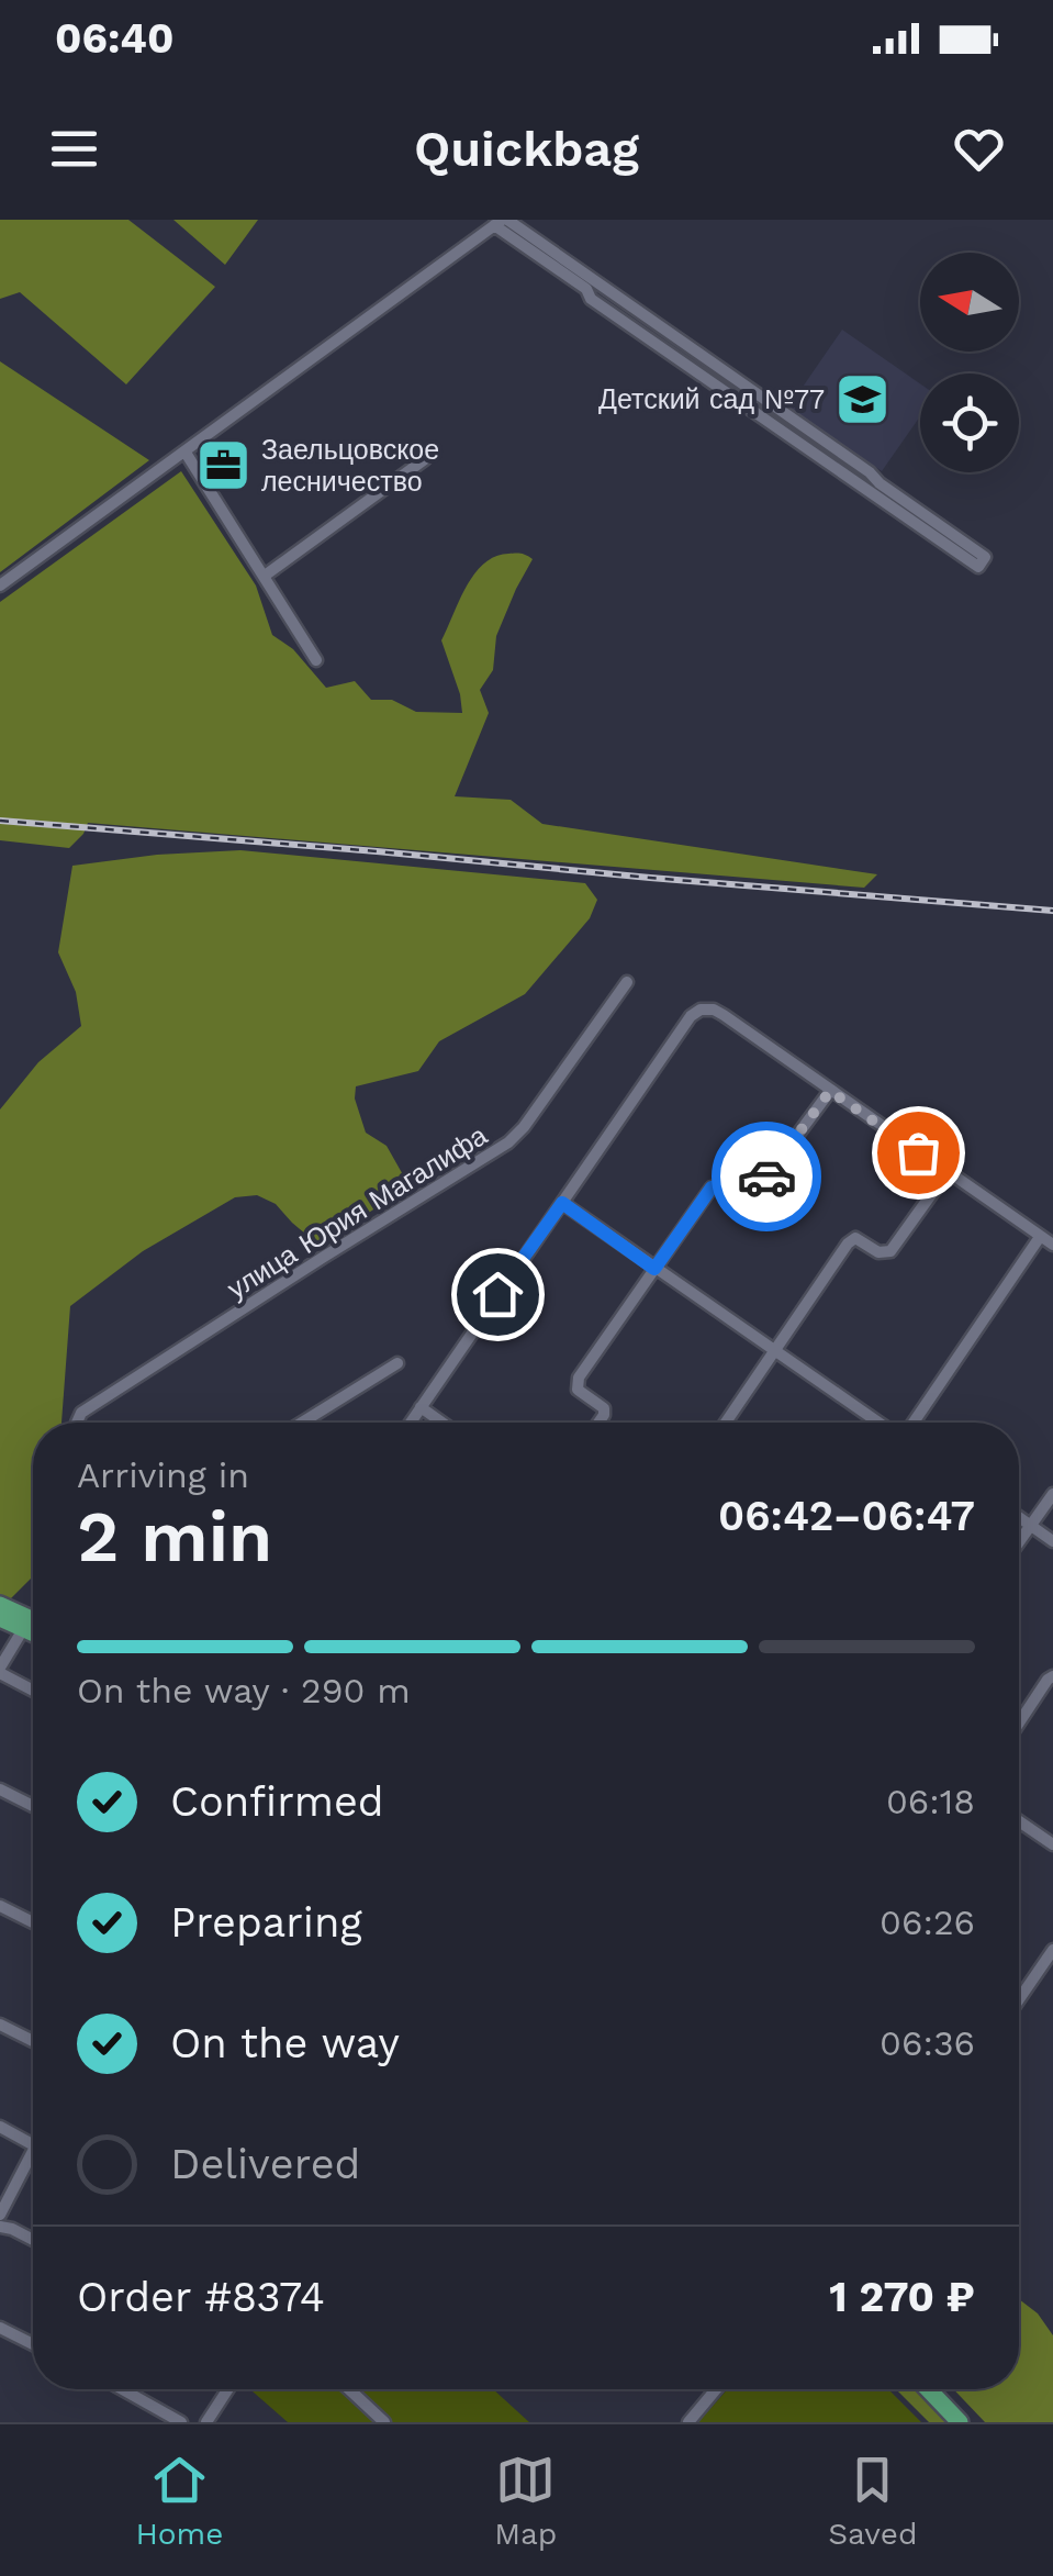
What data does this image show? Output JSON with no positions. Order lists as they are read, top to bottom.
{
  "streets": {
    "street": ["улица Юрия Магалифа"]
  },
  "places": {
    "school or university": ["Детский сад №77"],
    "office": ["Заельцовское лесничество"]
  },
  "north": "left",
  "page": {
    "status": "06:40",
    "header": "Quickbag",
    "heading": ["2 min", "Arriving in", "06:42–06:47"],
    "panel": ["Order #8374", "1 270 ₽"],
    "bar": "On the way · 290 m",
    "list": [
      ["Confirmed", "06:18"],
      ["Preparing", "06:26"],
      ["On the way", "06:36"],
      "Delivered"
    ],
    "tabs": ["Home", "Map", "Saved"]
  }
}
